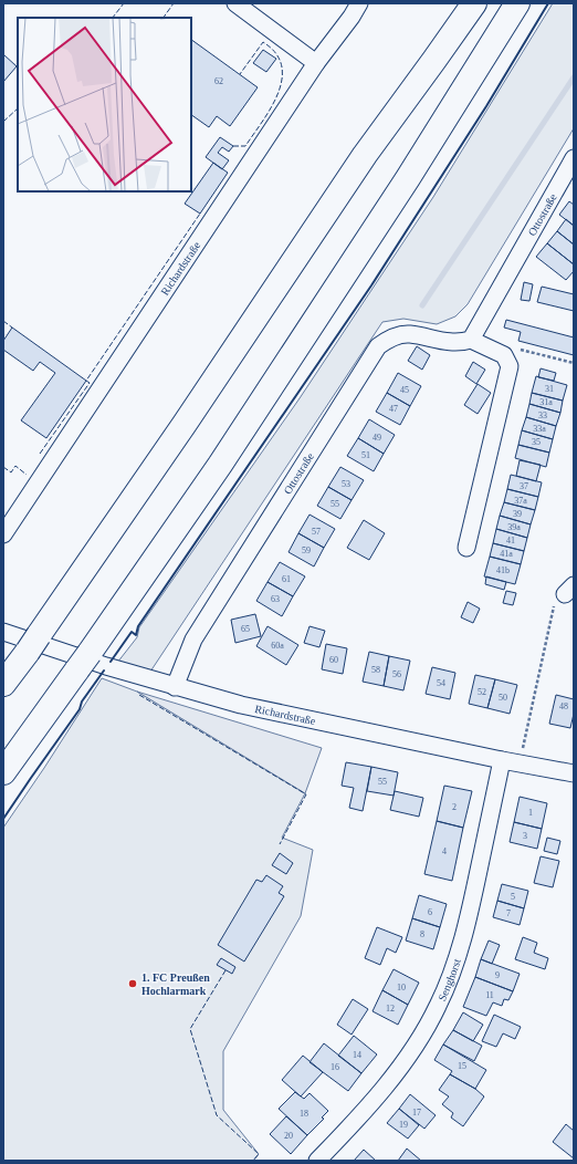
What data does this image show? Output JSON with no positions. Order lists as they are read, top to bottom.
{
  "streets": {
    "street": ["Ottostraße", "Richardstraße", "Senghorst"]
  },
  "crossings": [
    ["Ottostraße", "Richardstraße"],
    ["Richardstraße", "Senghorst"]
  ],
  "places": ["1. FC Preußen Hochlarmark"],
  "house_numbers": [
    "62",
    "31",
    "45",
    "31a",
    "47",
    "33",
    "33a",
    "49",
    "35",
    "51",
    "53",
    "37",
    "37a",
    "55",
    "39",
    "39a",
    "57",
    "41",
    "59",
    "41a",
    "41b",
    "61",
    "63",
    "65",
    "60a",
    "60",
    "58",
    "56",
    "54",
    "52",
    "50",
    "48",
    "55",
    "2",
    "1",
    "3",
    "4",
    "5",
    "6",
    "7",
    "8",
    "9",
    "10",
    "11",
    "12",
    "14",
    "15",
    "16",
    "17",
    "18",
    "19",
    "20"
  ]
}
